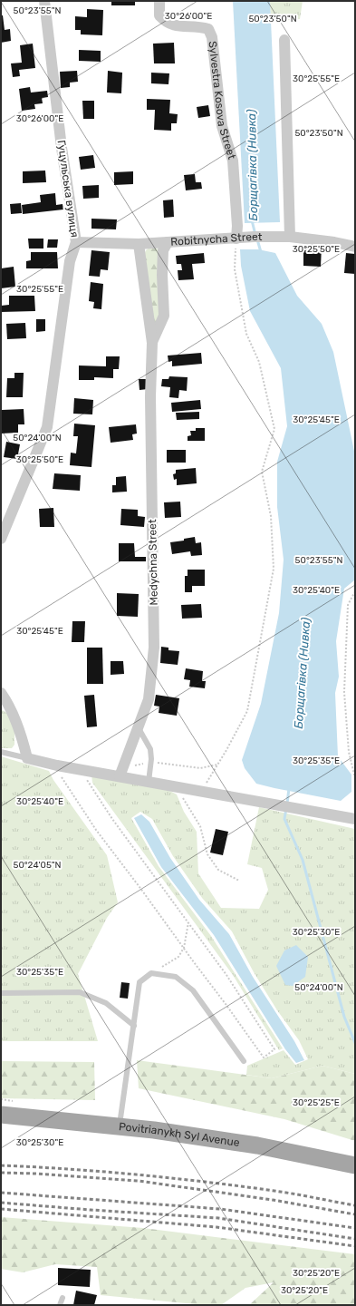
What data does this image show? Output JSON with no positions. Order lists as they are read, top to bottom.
{
  "streets": {
    "main road": ["Povitrianykh Syl Avenue"],
    "street": [
      "Sylvestra Kosova Street",
      "Гуцульська вулиця",
      "Robitnycha Street",
      "Medychna Street"
    ]
  },
  "crossings": [
    ["Sylvestra Kosova Street", "Robitnycha Street"],
    ["Гуцульська вулиця", "Robitnycha Street"],
    ["Robitnycha Street", "Medychna Street"]
  ],
  "water": ["Борщагівка (Нивка)"],
  "coordinates": [
    "50°23'55\"N",
    "30°26'00\"E",
    "50°23'50\"N",
    "30°25'55\"E",
    "30°25'50\"E",
    "30°25'45\"E",
    "50°24'00\"N",
    "30°25'40\"E",
    "30°25'35\"E",
    "50°24'05\"N",
    "30°25'30\"E",
    "30°25'25\"E",
    "30°25'20\"E"
  ]
}
